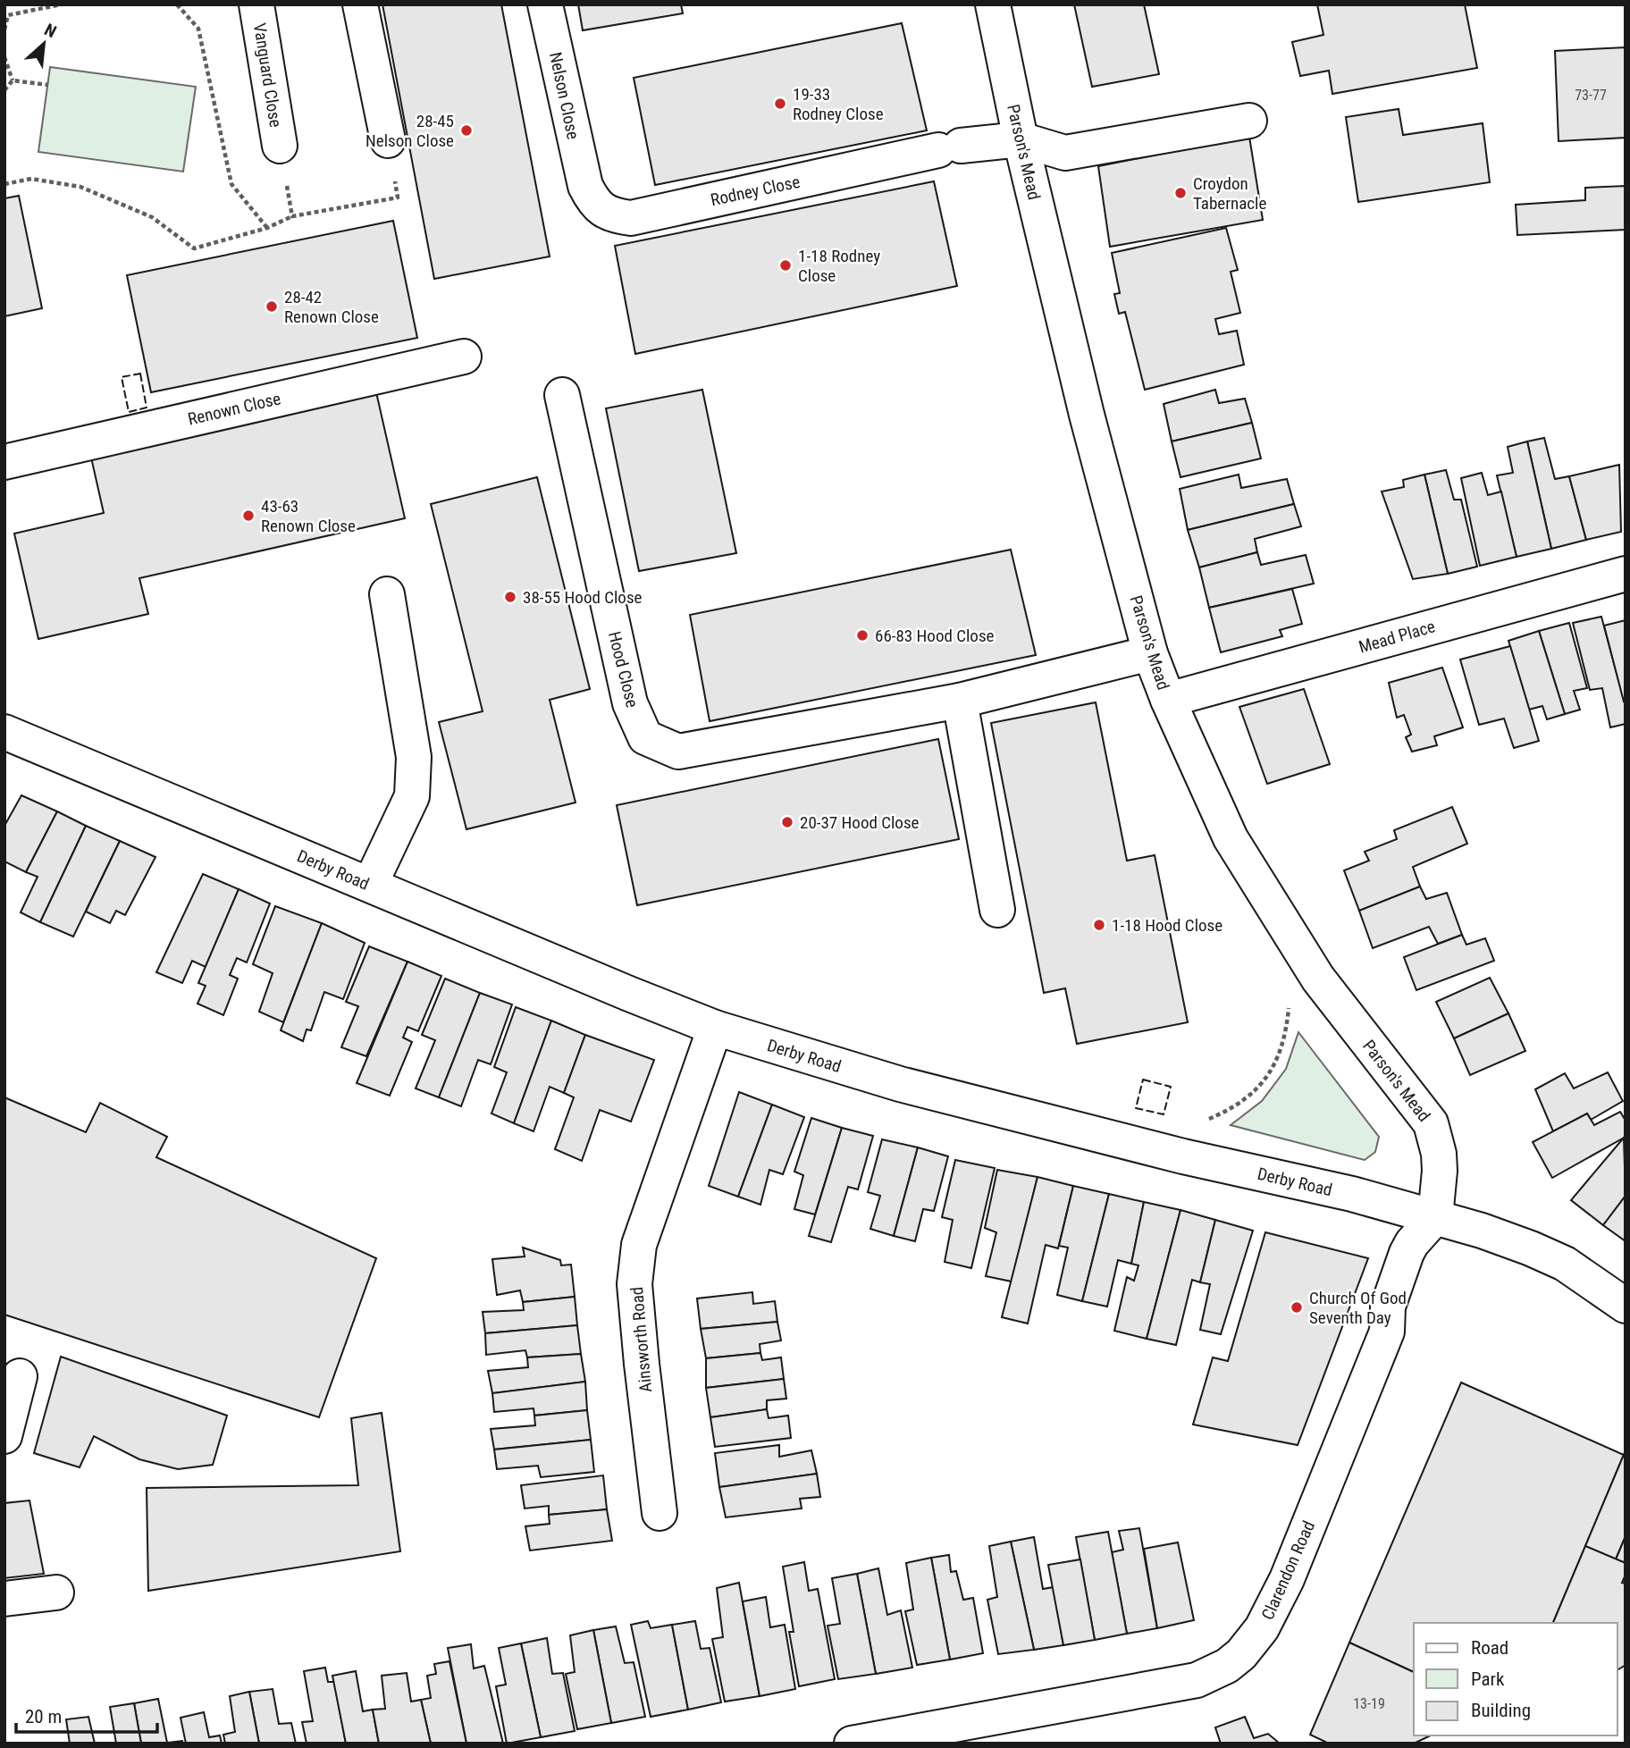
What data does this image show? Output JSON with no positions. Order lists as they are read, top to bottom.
{
  "streets": {
    "street": [
      "Vanguard Close",
      "Nelson Close",
      "Parson's Mead",
      "Rodney Close",
      "Renown Close",
      "Mead Place",
      "Hood Close",
      "Derby Road",
      "Ainsworth Road",
      "Clarendon Road"
    ]
  },
  "crossings": [
    ["Nelson Close", "Rodney Close"],
    ["Parson's Mead", "Rodney Close"],
    ["Parson's Mead", "Mead Place"],
    ["Parson's Mead", "Hood Close"],
    ["Parson's Mead", "Derby Road"],
    ["Parson's Mead", "Clarendon Road"],
    ["Derby Road", "Ainsworth Road"],
    ["Derby Road", "Clarendon Road"]
  ],
  "places": [
    "19-33 Rodney Close",
    "28-45 Nelson Close",
    "Croydon Tabernacle",
    "1-18 Rodney Close",
    "28-42 Renown Close",
    "43-63 Renown Close",
    "38-55 Hood Close",
    "66-83 Hood Close",
    "20-37 Hood Close",
    "1-18 Hood Close",
    "Church Of God Seventh Day"
  ],
  "house_numbers": ["73-77", "13-19"],
  "legend": ["Road", "Park", "Building"],
  "scale_bar": "20 m",
  "north": "top right"
}
